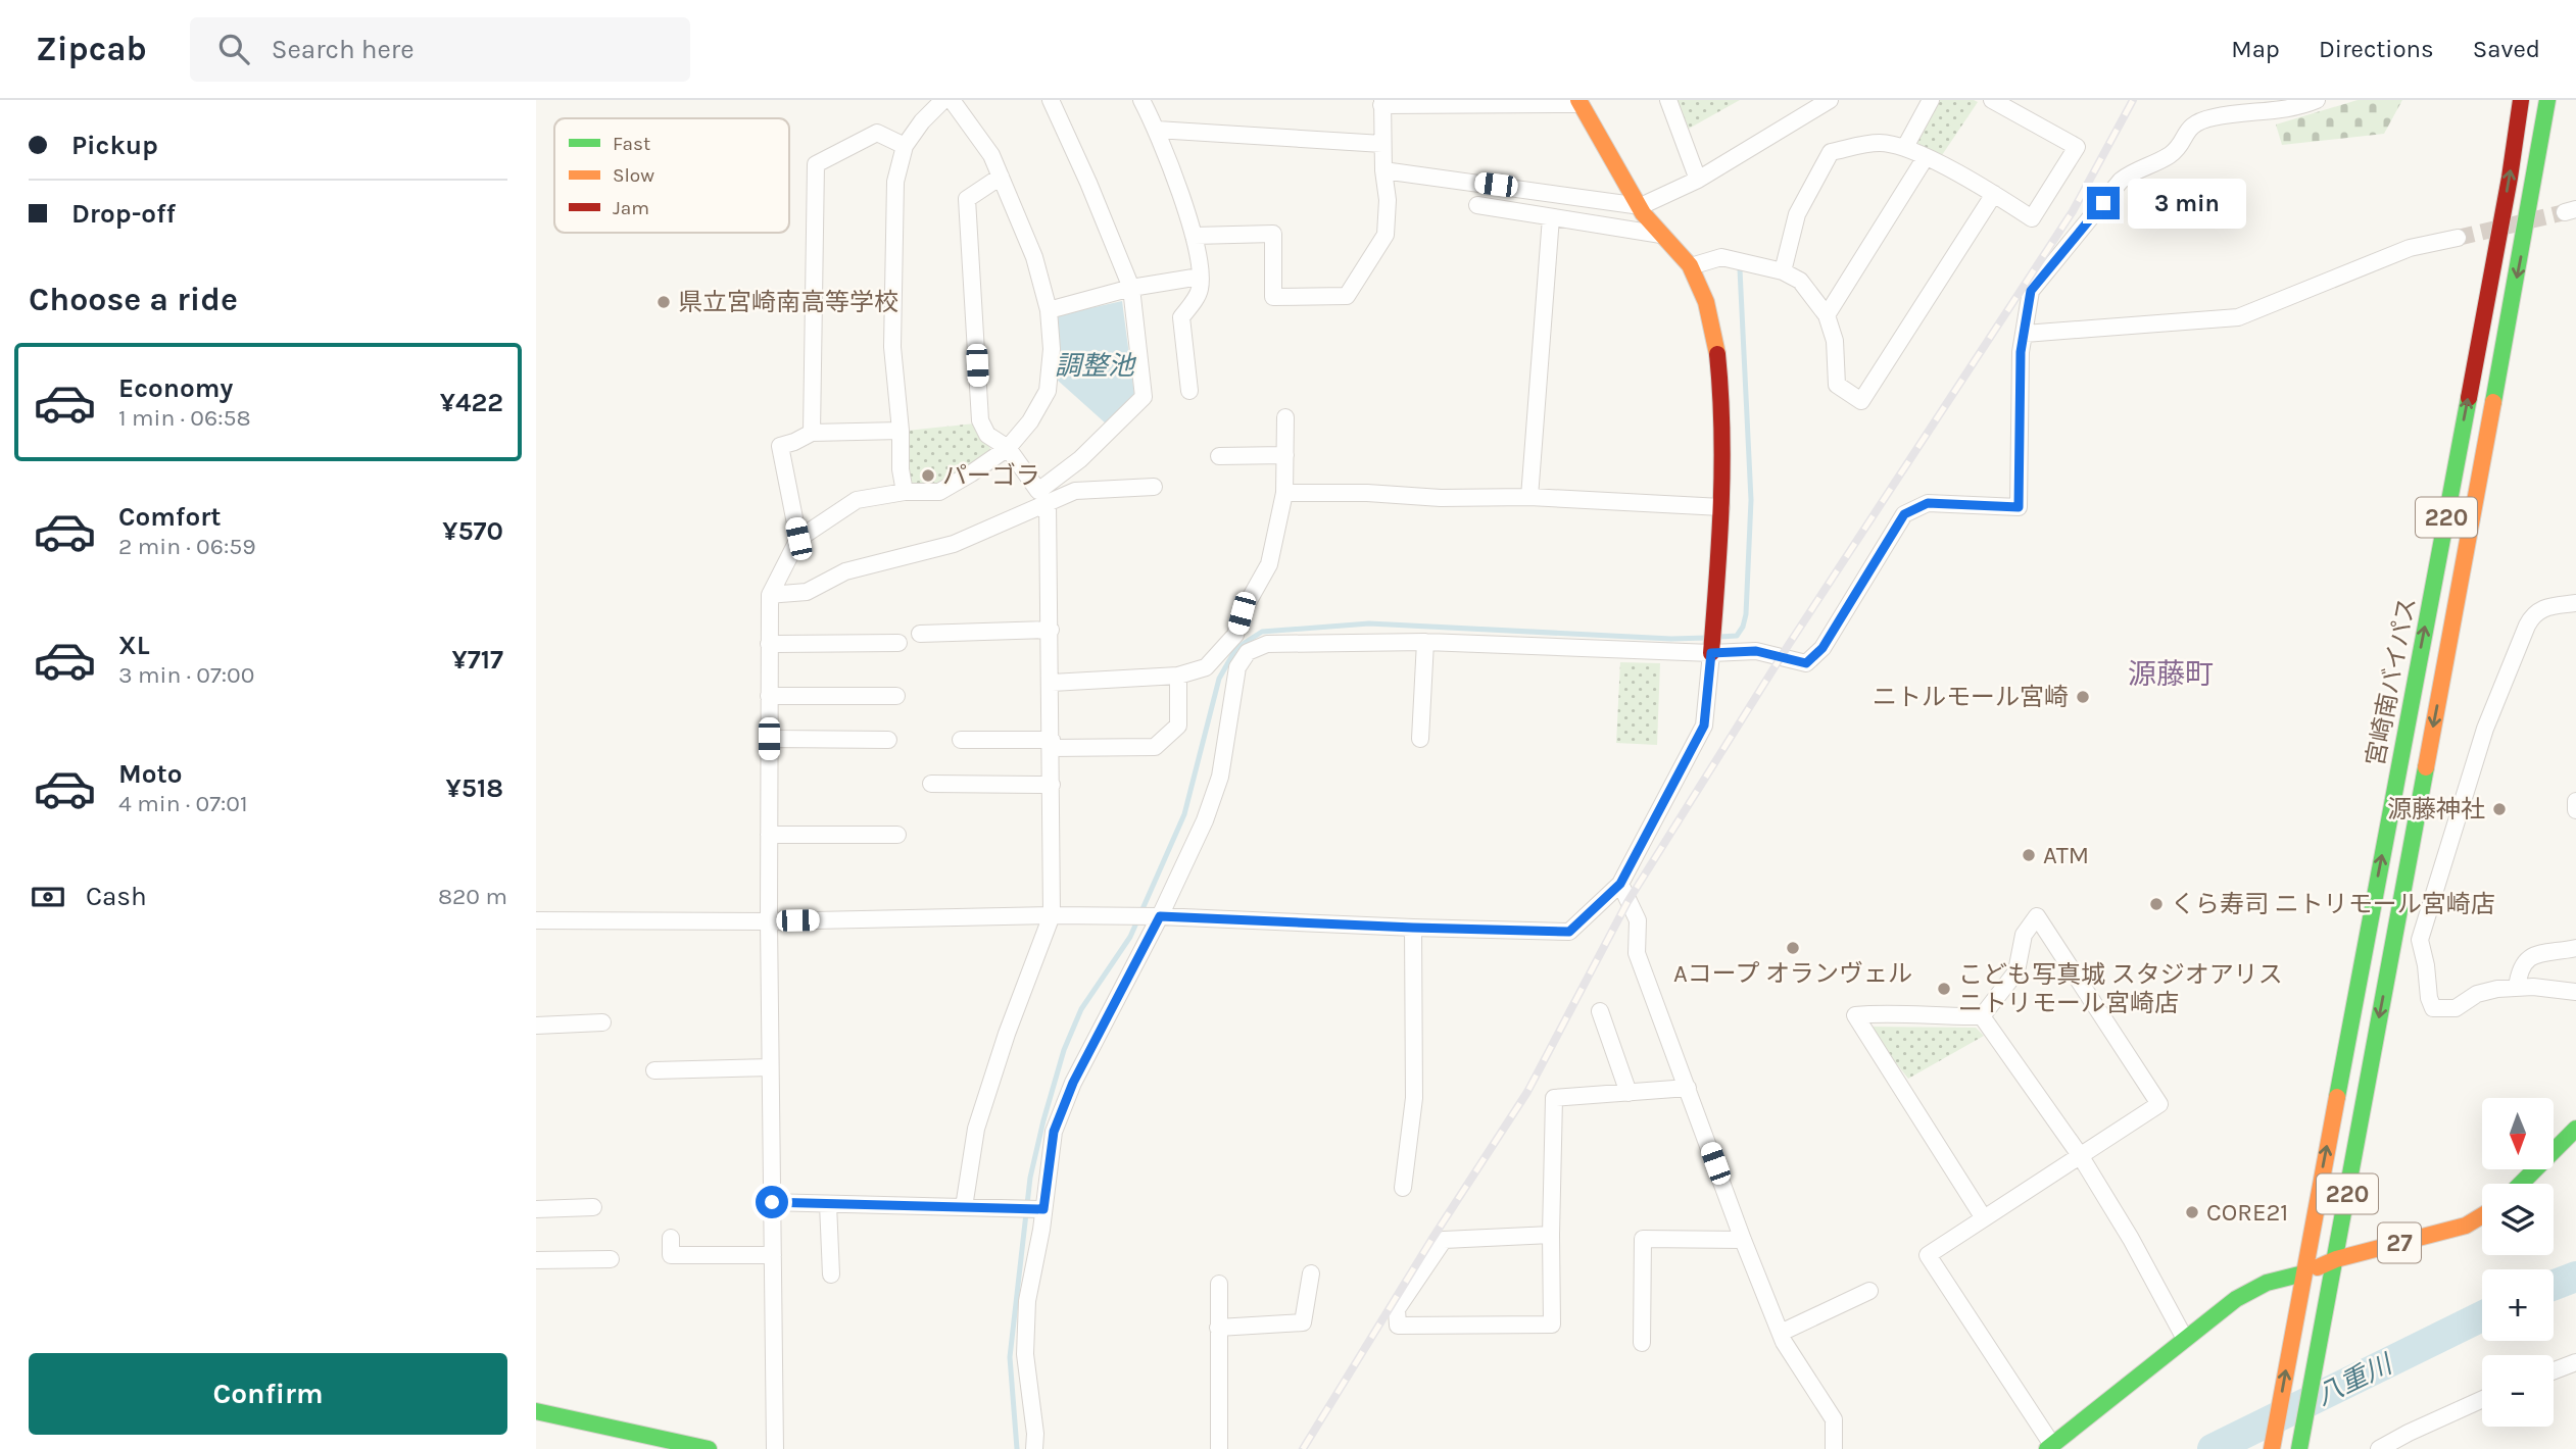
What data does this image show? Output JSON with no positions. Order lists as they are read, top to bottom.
{
  "streets": {
    "main road": ["220", "宮崎南バイパス", "27"]
  },
  "crossings": [
    ["宮崎南バイパス", "27"]
  ],
  "districts": ["源藤町"],
  "water": ["調整池", "八重川"],
  "places": [
    "県立宮崎南高等学校",
    "パーゴラ",
    "ニトルモール宮崎",
    "源藤神社",
    "ATM",
    "くら寿司 ニトリモール宮崎店",
    "Aコープ オランヴェル",
    "こども写真城 スタジオアリス ニトリモール宮崎店",
    "CORE21"
  ],
  "legend": ["Fast", "Slow", "Jam"],
  "north": "bottom",
  "page": {
    "header": "Zipcab",
    "search": "Search here",
    "nav": ["Map", "Directions", "Saved"],
    "banner": ["Pickup", "Drop-off"],
    "bubble": "3 min",
    "heading": "Choose a ride",
    "list": [
      {
        "name": "Economy",
        "note": "1 min · 06:58",
        "value": "¥422"
      },
      {
        "name": "Comfort",
        "note": "2 min · 06:59",
        "value": "¥570"
      },
      {
        "name": "XL",
        "note": "3 min · 07:00",
        "value": "¥717"
      },
      {
        "name": "Moto",
        "note": "4 min · 07:01",
        "value": "¥518"
      }
    ],
    "pay": ["Cash", "820 m"],
    "map_buttons": ["+", "−"],
    "buttons": "Confirm"
  }
}
